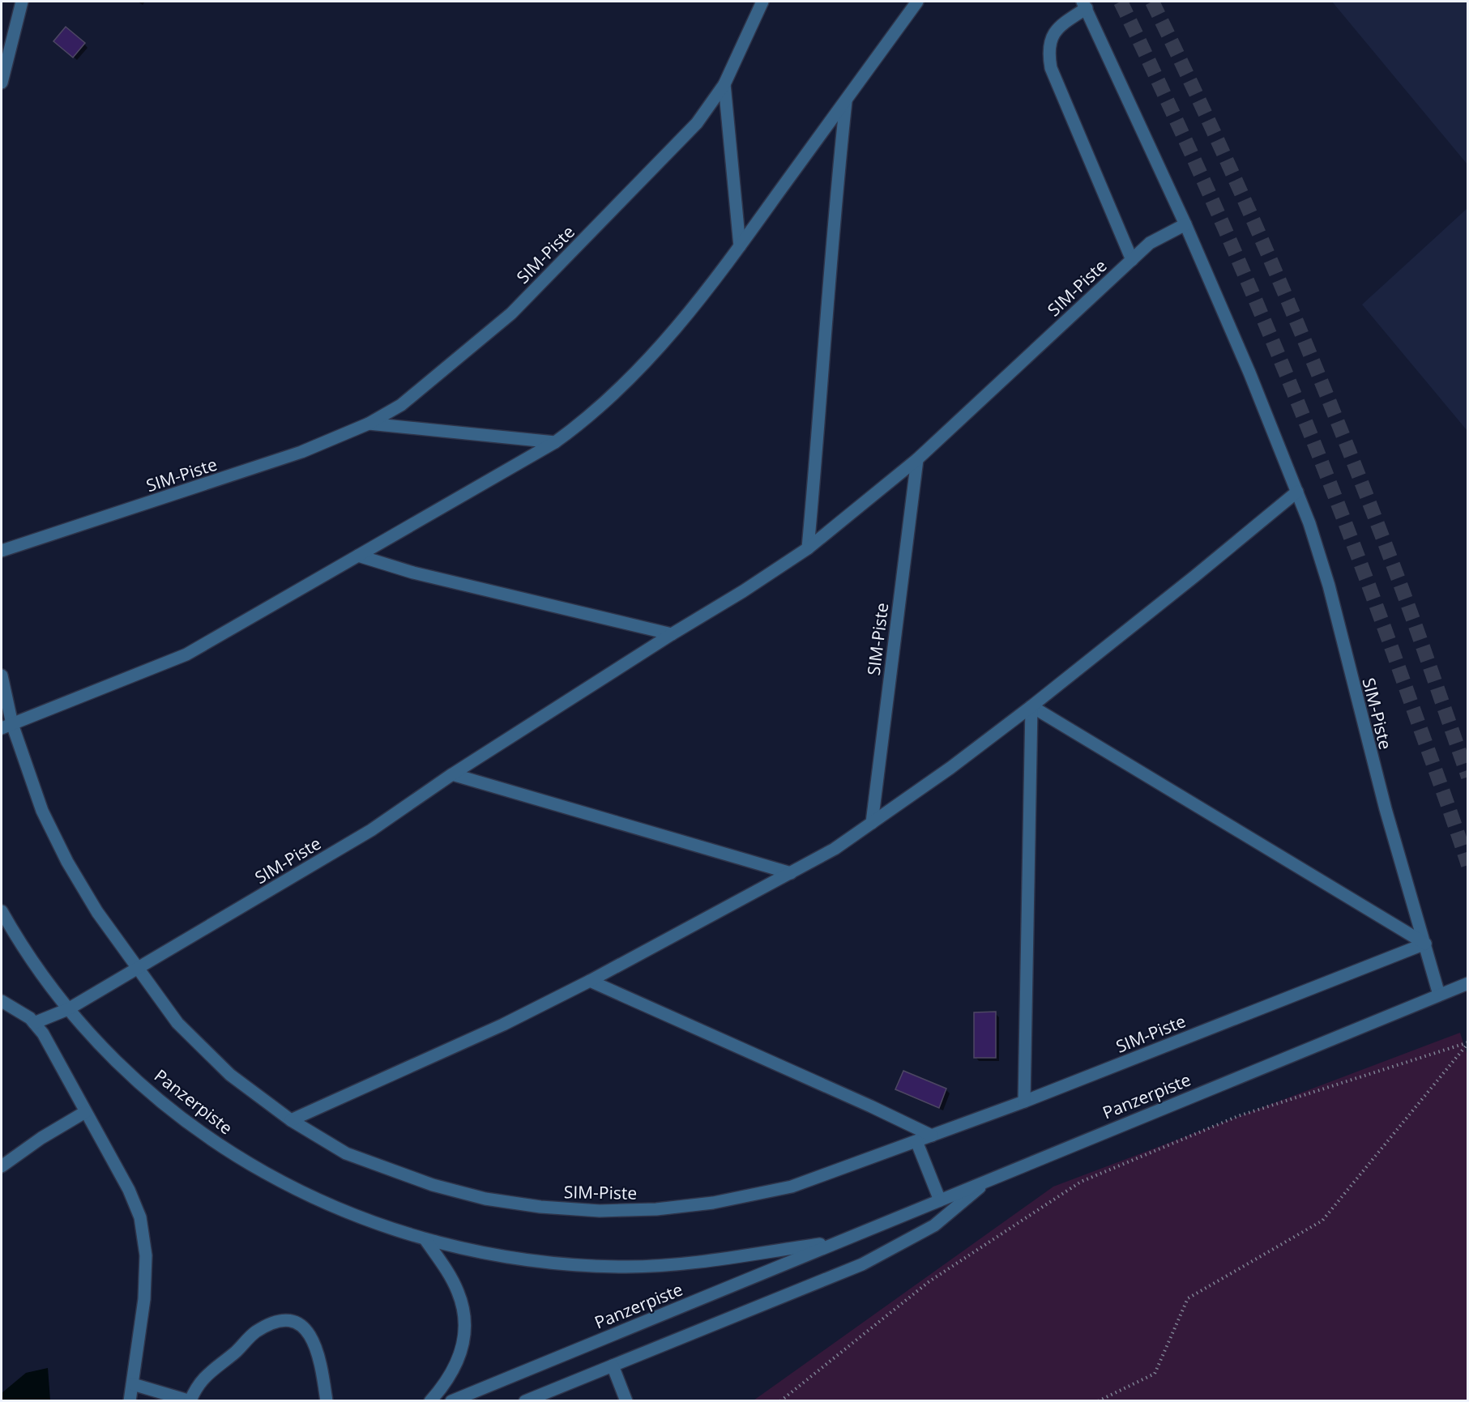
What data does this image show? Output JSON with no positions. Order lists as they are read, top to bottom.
{
  "streets": {
    "street": ["SIM-Piste", "Panzerpiste"]
  },
  "crossings": [
    ["SIM-Piste", "Panzerpiste"]
  ]
}
